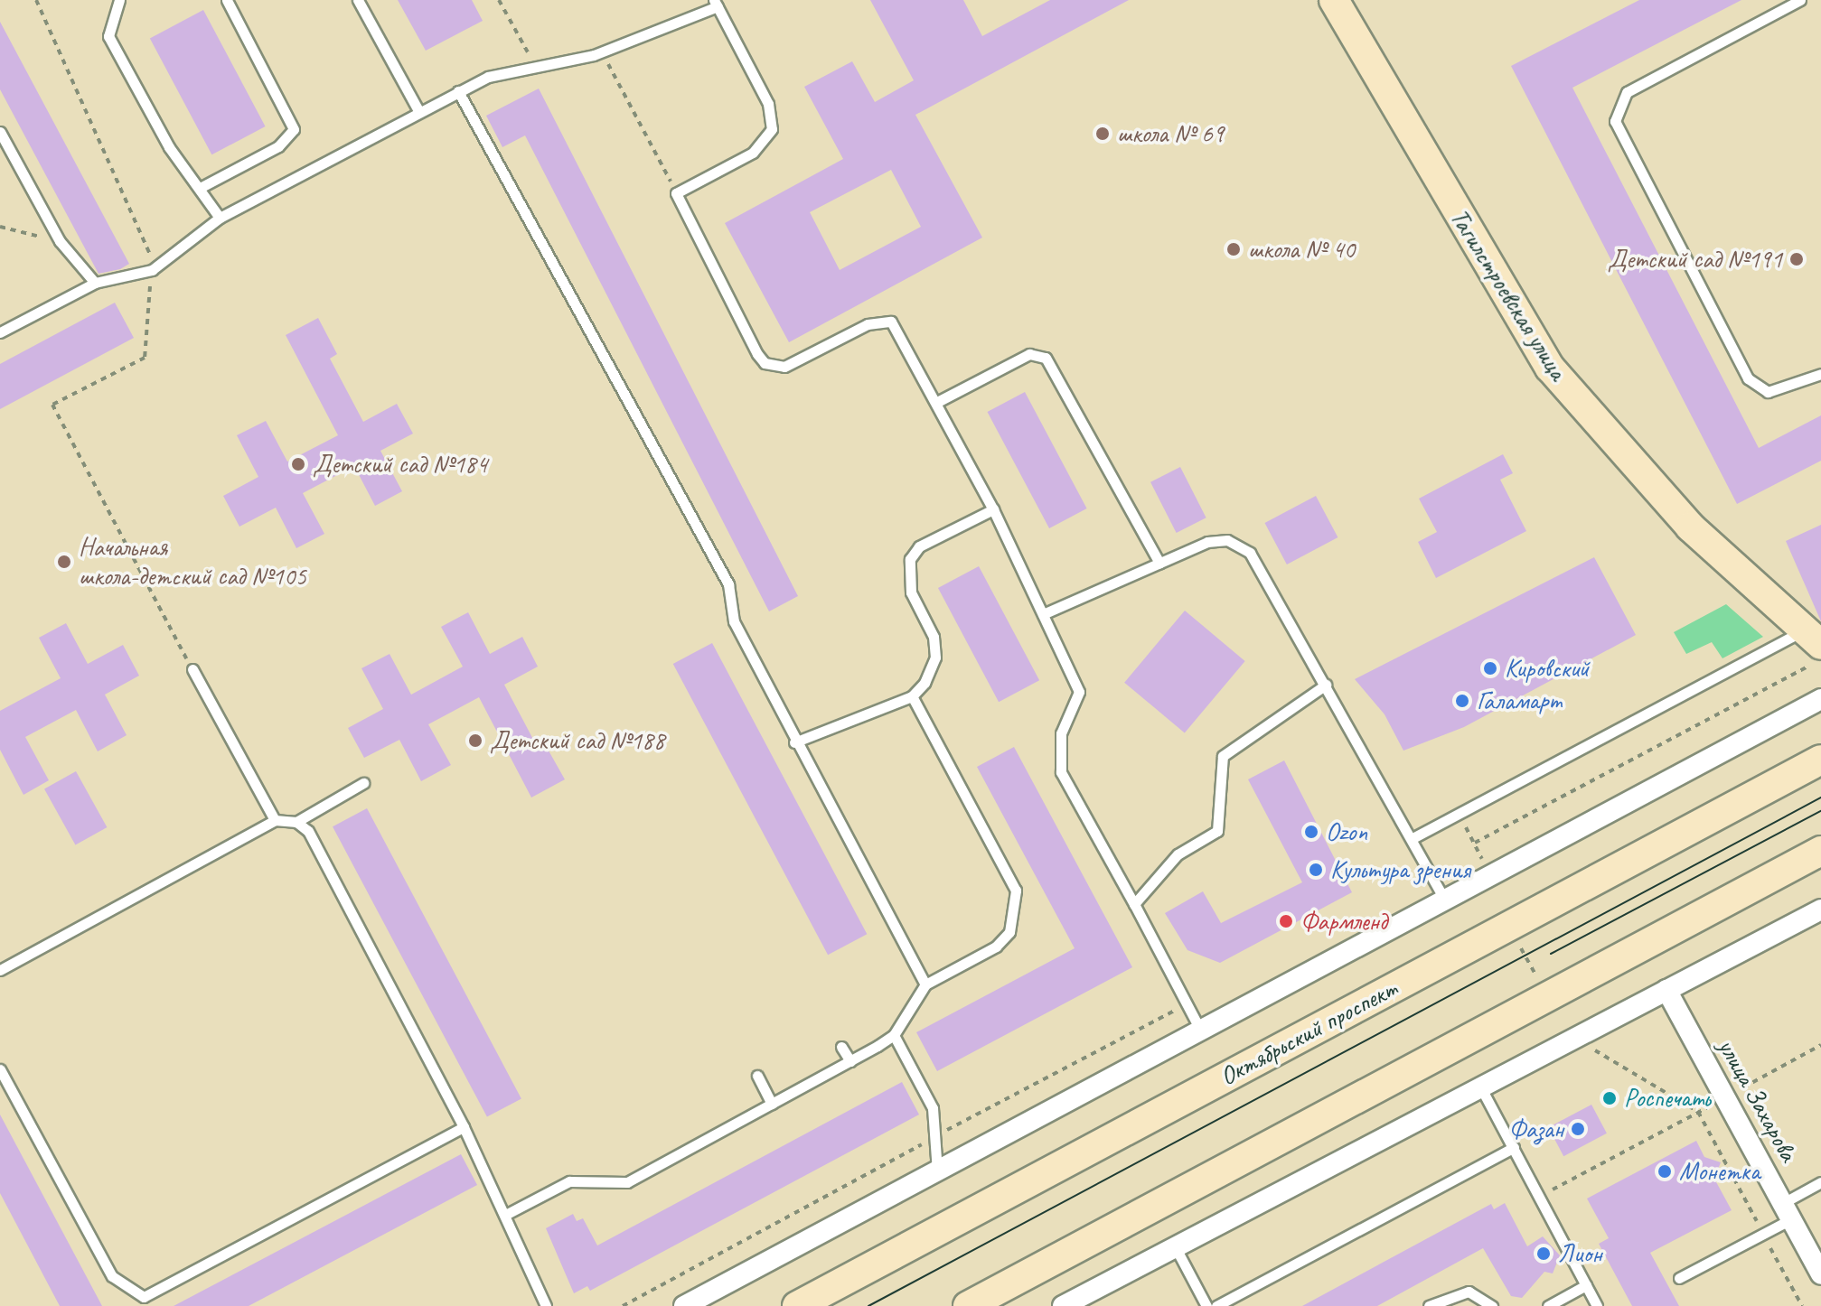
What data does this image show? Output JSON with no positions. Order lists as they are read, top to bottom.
{
  "streets": {
    "main road": ["Тагилстроевская улица", "Октябрьский проспект"],
    "street": ["улица Захарова"]
  },
  "places": [
    "школа № 69",
    "школа № 40",
    "Детский сад №191",
    "Детский сад №184",
    "Начальная школа-детский сад №105",
    "Кировский",
    "Галамарт",
    "Детский сад №188",
    "Ozon",
    "Культура зрения",
    "Фармленд",
    "Роспечать",
    "Фазан",
    "Монетка",
    "Лион"
  ]
}
